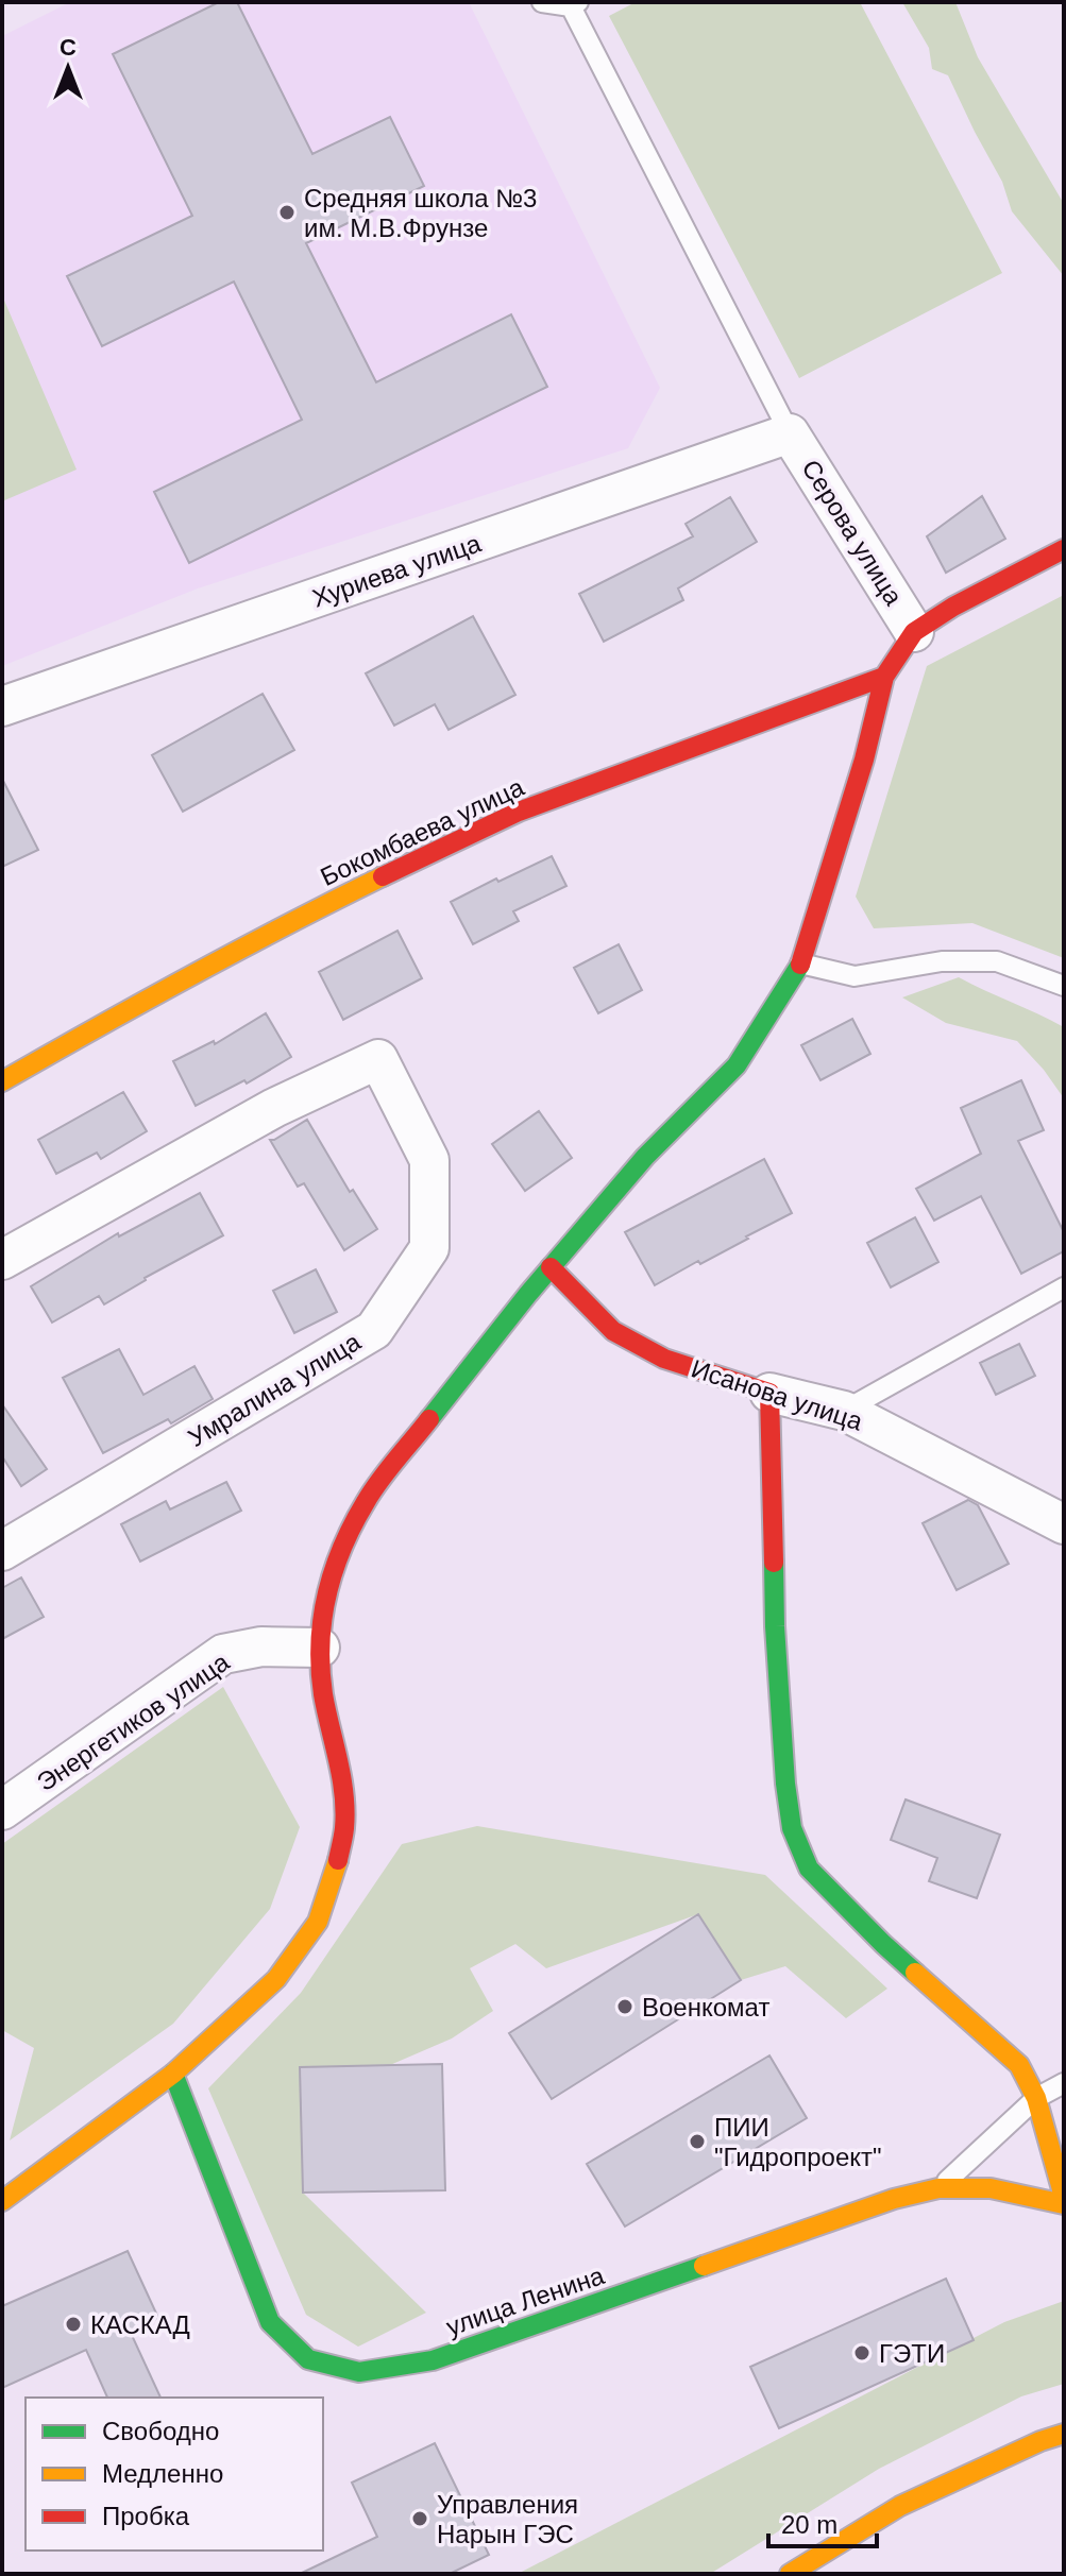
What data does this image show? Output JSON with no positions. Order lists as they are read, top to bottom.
{
  "streets": {
    "main road": [
      "Серова улица",
      "Бокомбаева улица",
      "Исанова улица",
      "улица Ленина"
    ],
    "street": ["Хуриева улица", "Умралина улица", "Энергетиков улица"]
  },
  "crossings": [
    ["Серова улица", "Хуриева улица"],
    ["Серова улица", "Бокомбаева улица"]
  ],
  "places": [
    "Средняя школа №3 им. М.В.Фрунзе",
    "Военкомат",
    "ПИИ \"Гидропроект\"",
    "КАСКАД",
    "ГЭТИ",
    "Управления Нарын ГЭС"
  ],
  "legend": ["Свободно", "Медленно", "Пробка"],
  "scale_bar": "20 m",
  "north": "top"
}
